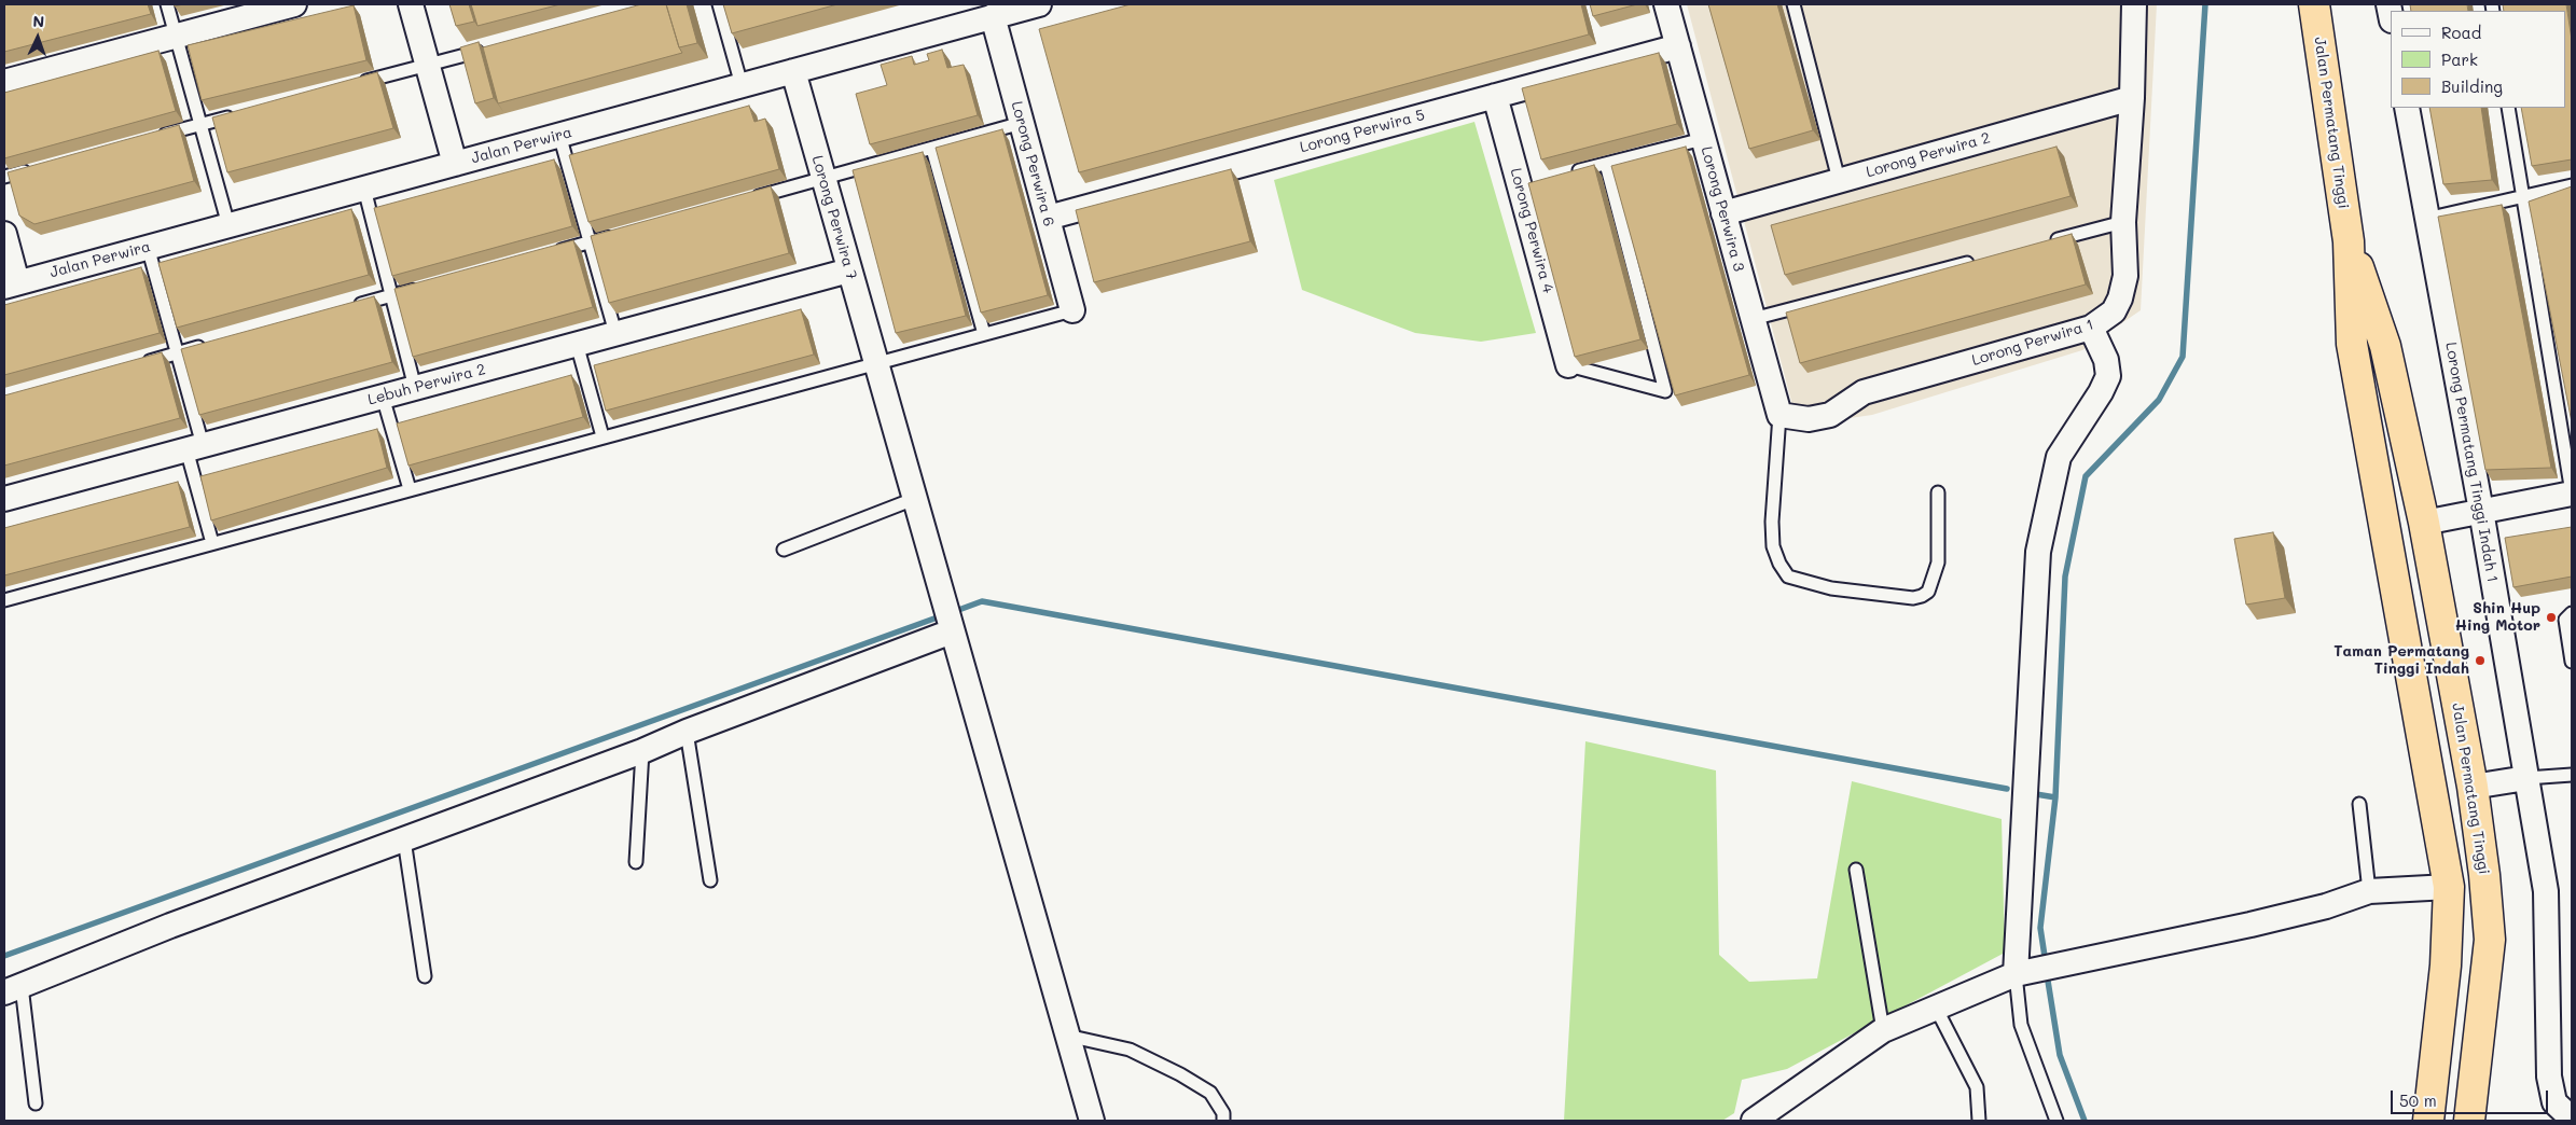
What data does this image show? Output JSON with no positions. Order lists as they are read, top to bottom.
{
  "streets": {
    "highway": ["Jalan Permatang Tinggi"],
    "street": [
      "Lorong Perwira 5",
      "Jalan Perwira",
      "Lorong Perwira 2",
      "Lorong Perwira 6",
      "Lorong Perwira 3",
      "Lorong Perwira 7",
      "Lorong Perwira 4",
      "Lorong Perwira 1",
      "Lebuh Perwira 2",
      "Lorong Permatang Tinggi Indah 1"
    ]
  },
  "crossings": [
    ["Lorong Perwira 5", "Lorong Perwira 6"],
    ["Lorong Perwira 5", "Lorong Perwira 3"],
    ["Lorong Perwira 5", "Lorong Perwira 4"],
    ["Jalan Perwira", "Lorong Perwira 6"],
    ["Jalan Perwira", "Lorong Perwira 7"],
    ["Lorong Perwira 2", "Lorong Perwira 3"],
    ["Lorong Perwira 2", "Lorong Perwira 1"],
    ["Lorong Perwira 3", "Lorong Perwira 1"],
    ["Lorong Perwira 7", "Lebuh Perwira 2"]
  ],
  "places": ["Shin Hup Hing Motor", "Taman Permatang Tinggi Indah"],
  "legend": ["Road", "Park", "Building"],
  "scale_bar": "50 m",
  "north": "top"
}
